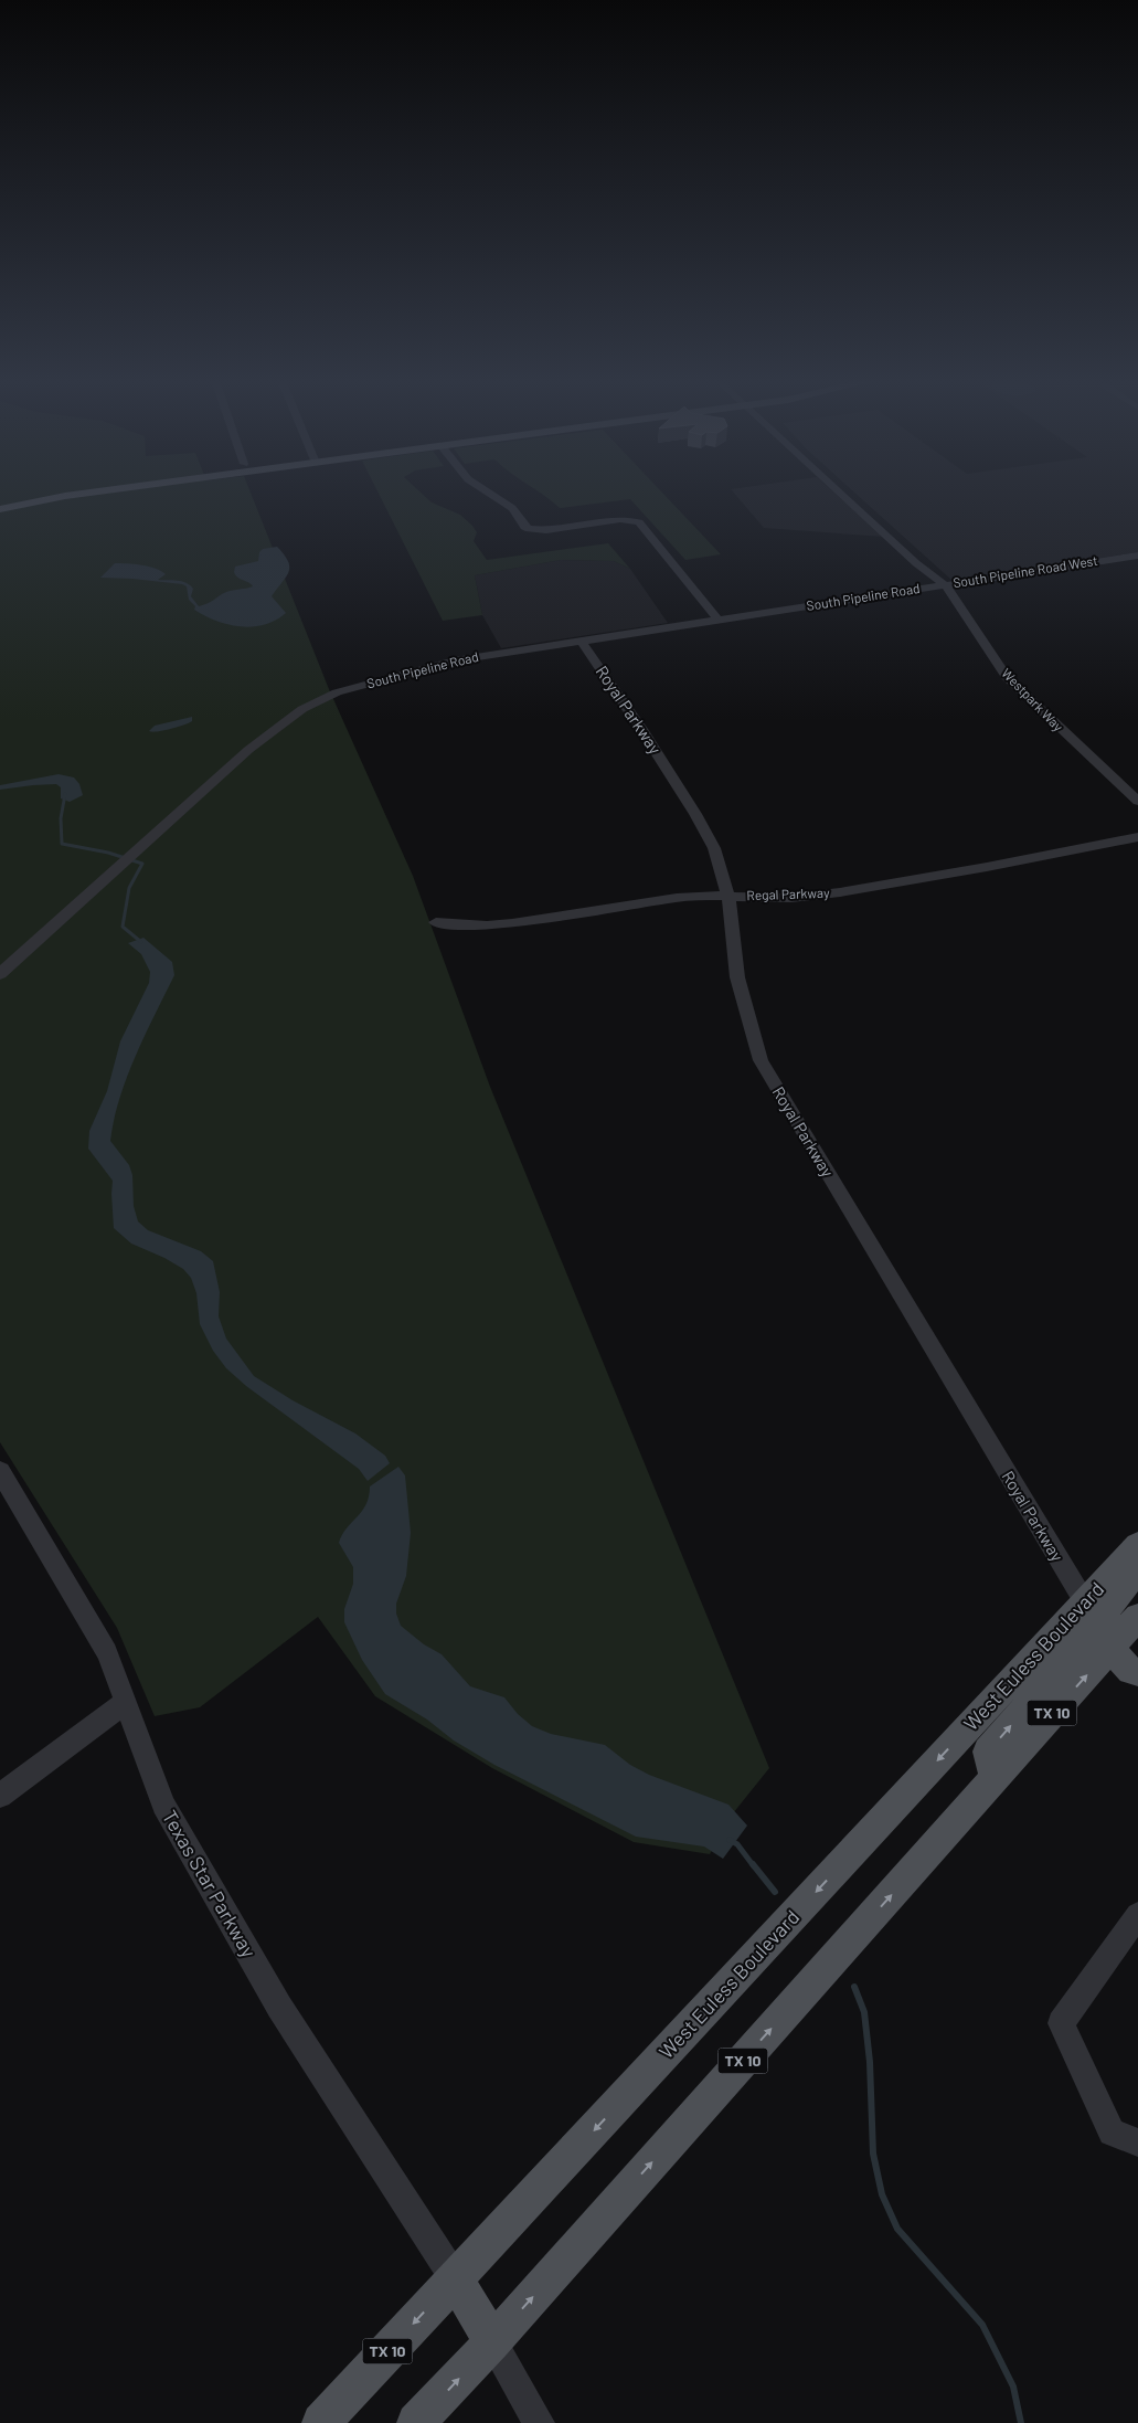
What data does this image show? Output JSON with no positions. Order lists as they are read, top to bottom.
{
  "streets": {
    "main road": ["West Euless Boulevard", "TX 10"],
    "street": [
      "South Pipeline Road West",
      "South Pipeline Road",
      "Westpark Way",
      "Royal Parkway",
      "Regal Parkway",
      "Texas Star Parkway"
    ]
  },
  "crossings": [
    ["South Pipeline Road West", "South Pipeline Road"],
    ["South Pipeline Road West", "Westpark Way"],
    ["South Pipeline Road", "Westpark Way"],
    ["South Pipeline Road", "Royal Parkway"],
    ["Royal Parkway", "Regal Parkway"],
    ["Royal Parkway", "West Euless Boulevard"],
    ["West Euless Boulevard", "Texas Star Parkway"]
  ]
}
